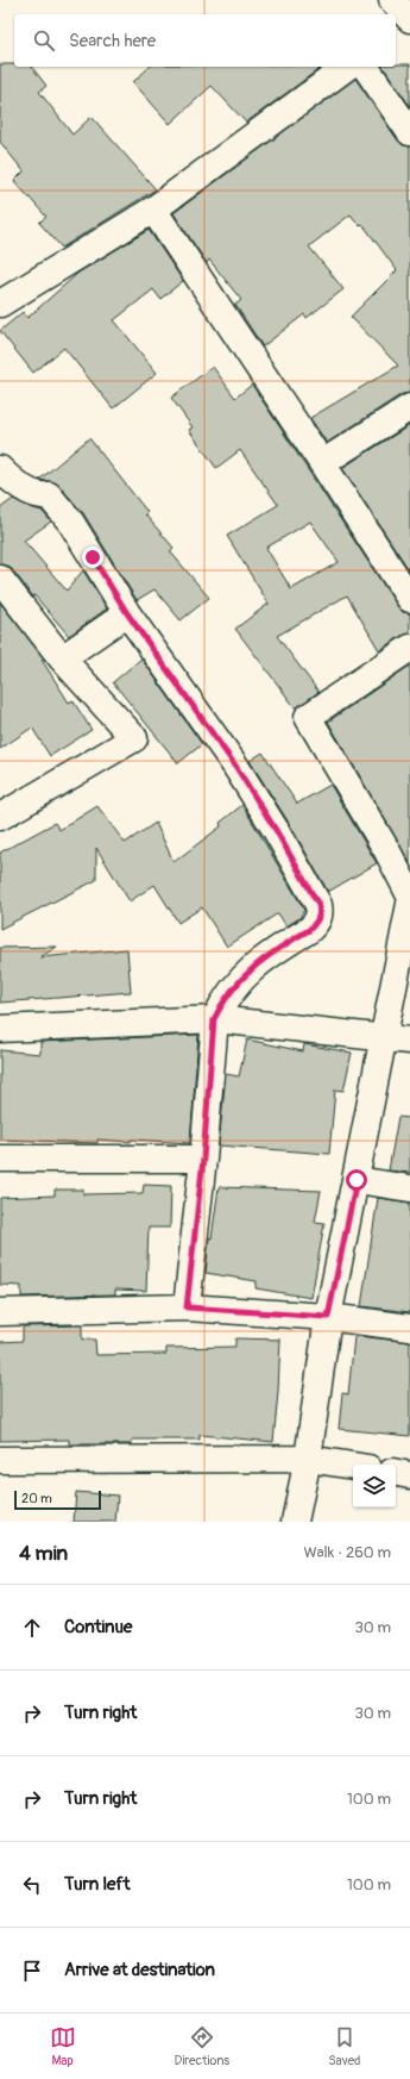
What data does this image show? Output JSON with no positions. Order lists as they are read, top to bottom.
{
  "scale_bar": "20 m",
  "page": {
    "search": "Search here",
    "scale": "20 m",
    "heading": ["4 min", "Walk · 260 m"],
    "list": [
      ["Continue", "30 m"],
      ["Turn right", "30 m"],
      ["Turn right", "100 m"],
      ["Turn left", "100 m"],
      "Arrive at destination"
    ],
    "nav": ["Map", "Directions", "Saved"]
  }
}
